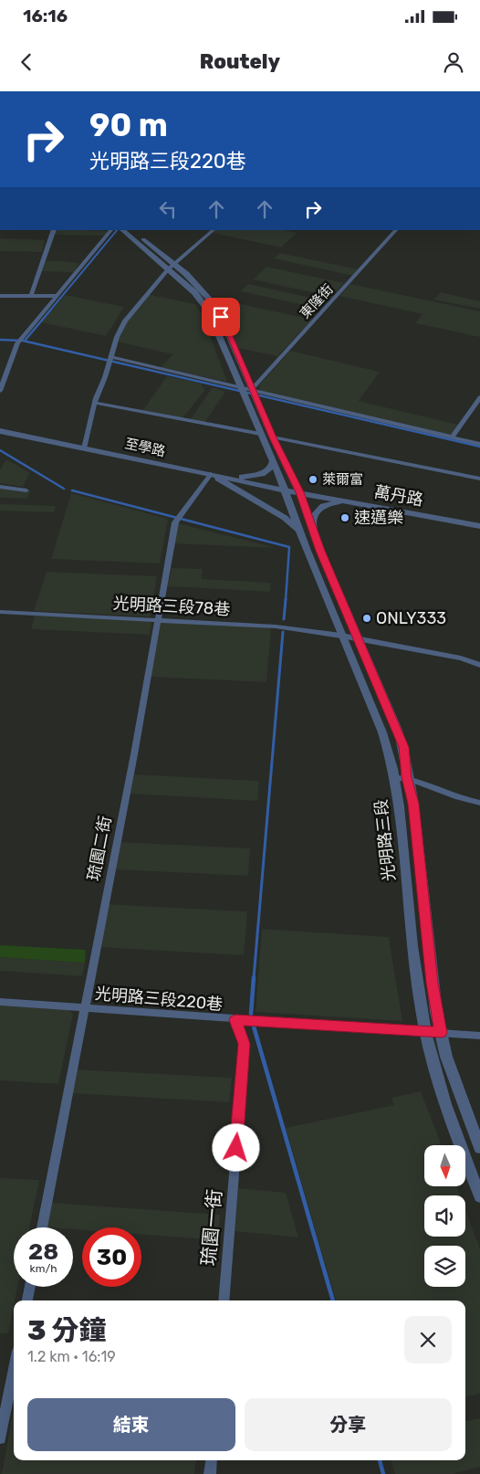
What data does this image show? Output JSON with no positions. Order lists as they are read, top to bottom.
{
  "streets": {
    "street": [
      "東隆街",
      "至學路",
      "萬丹路",
      "光明路三段78巷",
      "光明路三段",
      "琉園二街",
      "光明路三段220巷",
      "琉園一街"
    ]
  },
  "crossings": [
    ["東隆街", "光明路三段"],
    ["至學路", "萬丹路"],
    ["至學路", "光明路三段"],
    ["至學路", "琉園二街"],
    ["萬丹路", "光明路三段"],
    ["光明路三段78巷", "光明路三段"],
    ["光明路三段78巷", "琉園二街"],
    ["光明路三段", "光明路三段220巷"],
    ["琉園二街", "光明路三段220巷"],
    ["光明路三段220巷", "琉園一街"]
  ],
  "places": ["萊爾富", "速邁樂", "ONLY333"],
  "north": "bottom",
  "page": {
    "status": "16:16",
    "header": "Routely",
    "turn": ["90 m", "光明路三段220巷"],
    "speed": "28 km/h",
    "limit": "30",
    "heading": ["3 分鐘", "1.2 km · 16:19"],
    "buttons": ["結束", "分享"]
  }
}
